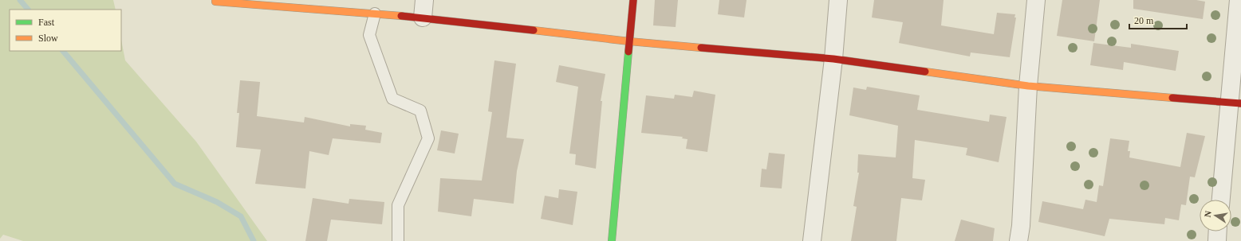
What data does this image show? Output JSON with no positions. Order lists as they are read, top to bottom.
{
  "legend": ["Fast", "Slow"],
  "scale_bar": "20 m",
  "north": "left"
}
